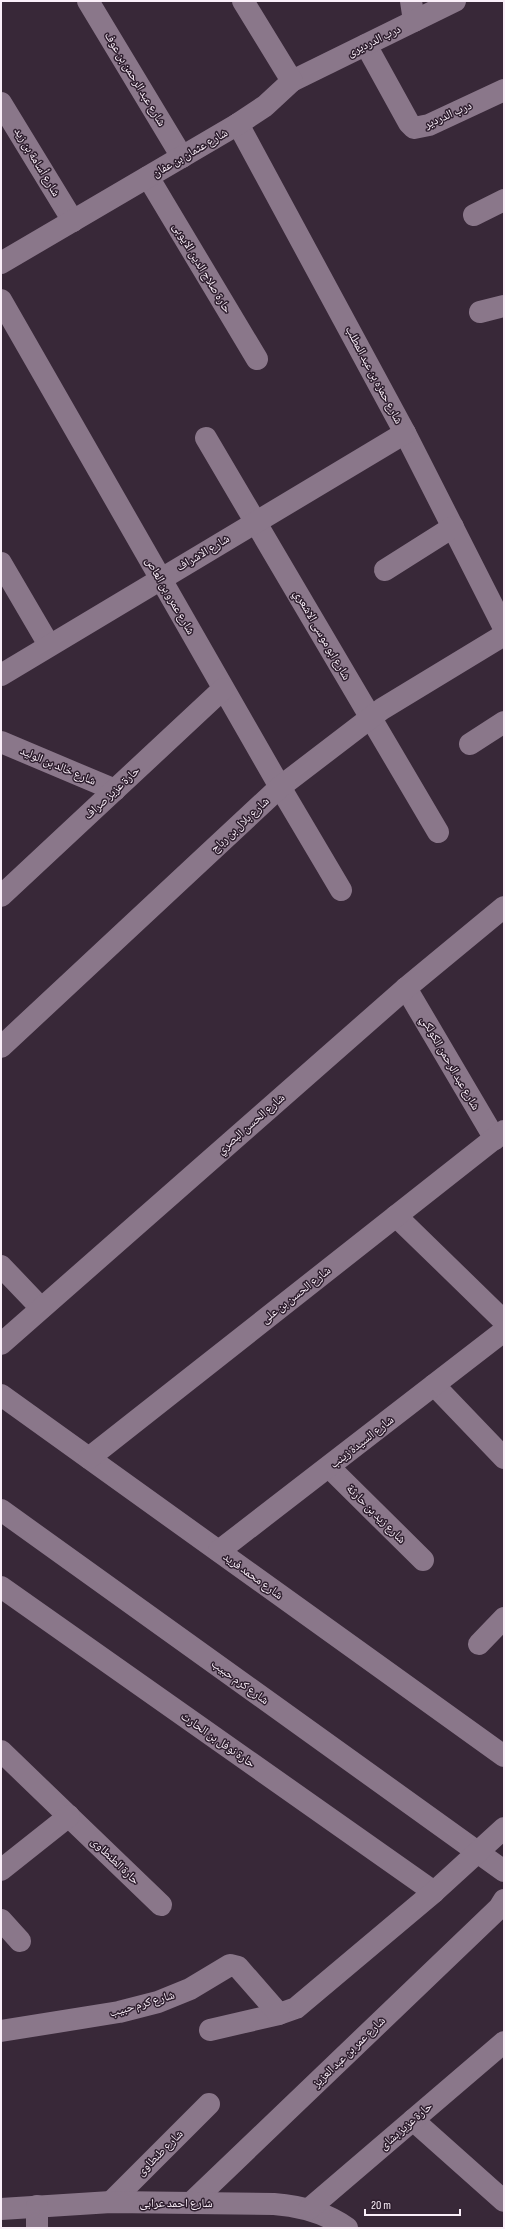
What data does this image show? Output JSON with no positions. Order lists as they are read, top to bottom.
{
  "streets": {
    "street": [
      "درب الدرديرى",
      "شارع عبد الرحمن بن عوف",
      "درب الدردير",
      "شارع عثمان بن عفان",
      "شارع أسامة بن زيد",
      "حارة صلاح الدين الايوبى",
      "شارع حمزه بن عبد المطلب",
      "شارع الاشراف",
      "شارع عمرو بن العاص",
      "شارع ابو موسى الاشعري",
      "شارع خالد بن الوليد",
      "حارة عزيز صراف",
      "شارع بلال بن رباح",
      "شارع عبد الرحمن الكولكي",
      "شارع الحسن البصري",
      "شارع الحسن بن على",
      "شارع السيدة زينب",
      "شارع زيد بن حارثة",
      "شارع محمد فريد",
      "شارع كرم حبيب",
      "حارة نوفل بن الحارث",
      "حارة الطنطاوى",
      "شارع عمر بن عبد العزيز",
      "حارة عزيز بشاى",
      "شارع طنطاوى",
      "شارع احمد عرابى"
    ]
  },
  "crossings": [
    ["درب الدرديرى", "درب الدردير"],
    ["درب الدرديرى", "شارع عثمان بن عفان"],
    ["شارع عبد الرحمن بن عوف", "شارع عثمان بن عفان"],
    ["شارع عثمان بن عفان", "شارع أسامة بن زيد"],
    ["شارع عثمان بن عفان", "حارة صلاح الدين الايوبى"],
    ["شارع عثمان بن عفان", "شارع حمزه بن عبد المطلب"],
    ["شارع حمزه بن عبد المطلب", "شارع الاشراف"],
    ["شارع الاشراف", "شارع عمرو بن العاص"],
    ["شارع الاشراف", "شارع ابو موسى الاشعري"],
    ["شارع عمرو بن العاص", "حارة عزيز صراف"],
    ["شارع عمرو بن العاص", "شارع بلال بن رباح"],
    ["شارع ابو موسى الاشعري", "شارع بلال بن رباح"],
    ["شارع خالد بن الوليد", "حارة عزيز صراف"],
    ["شارع عبد الرحمن الكولكي", "شارع الحسن البصري"],
    ["شارع عبد الرحمن الكولكي", "شارع الحسن بن على"],
    ["شارع الحسن بن على", "شارع محمد فريد"],
    ["شارع السيدة زينب", "شارع زيد بن حارثة"],
    ["شارع السيدة زينب", "شارع محمد فريد"],
    ["شارع عمر بن عبد العزيز", "شارع احمد عرابى"],
    ["حارة عزيز بشاى", "شارع احمد عرابى"],
    ["شارع طنطاوى", "شارع احمد عرابى"]
  ],
  "scale_bar": "20 m"
}
